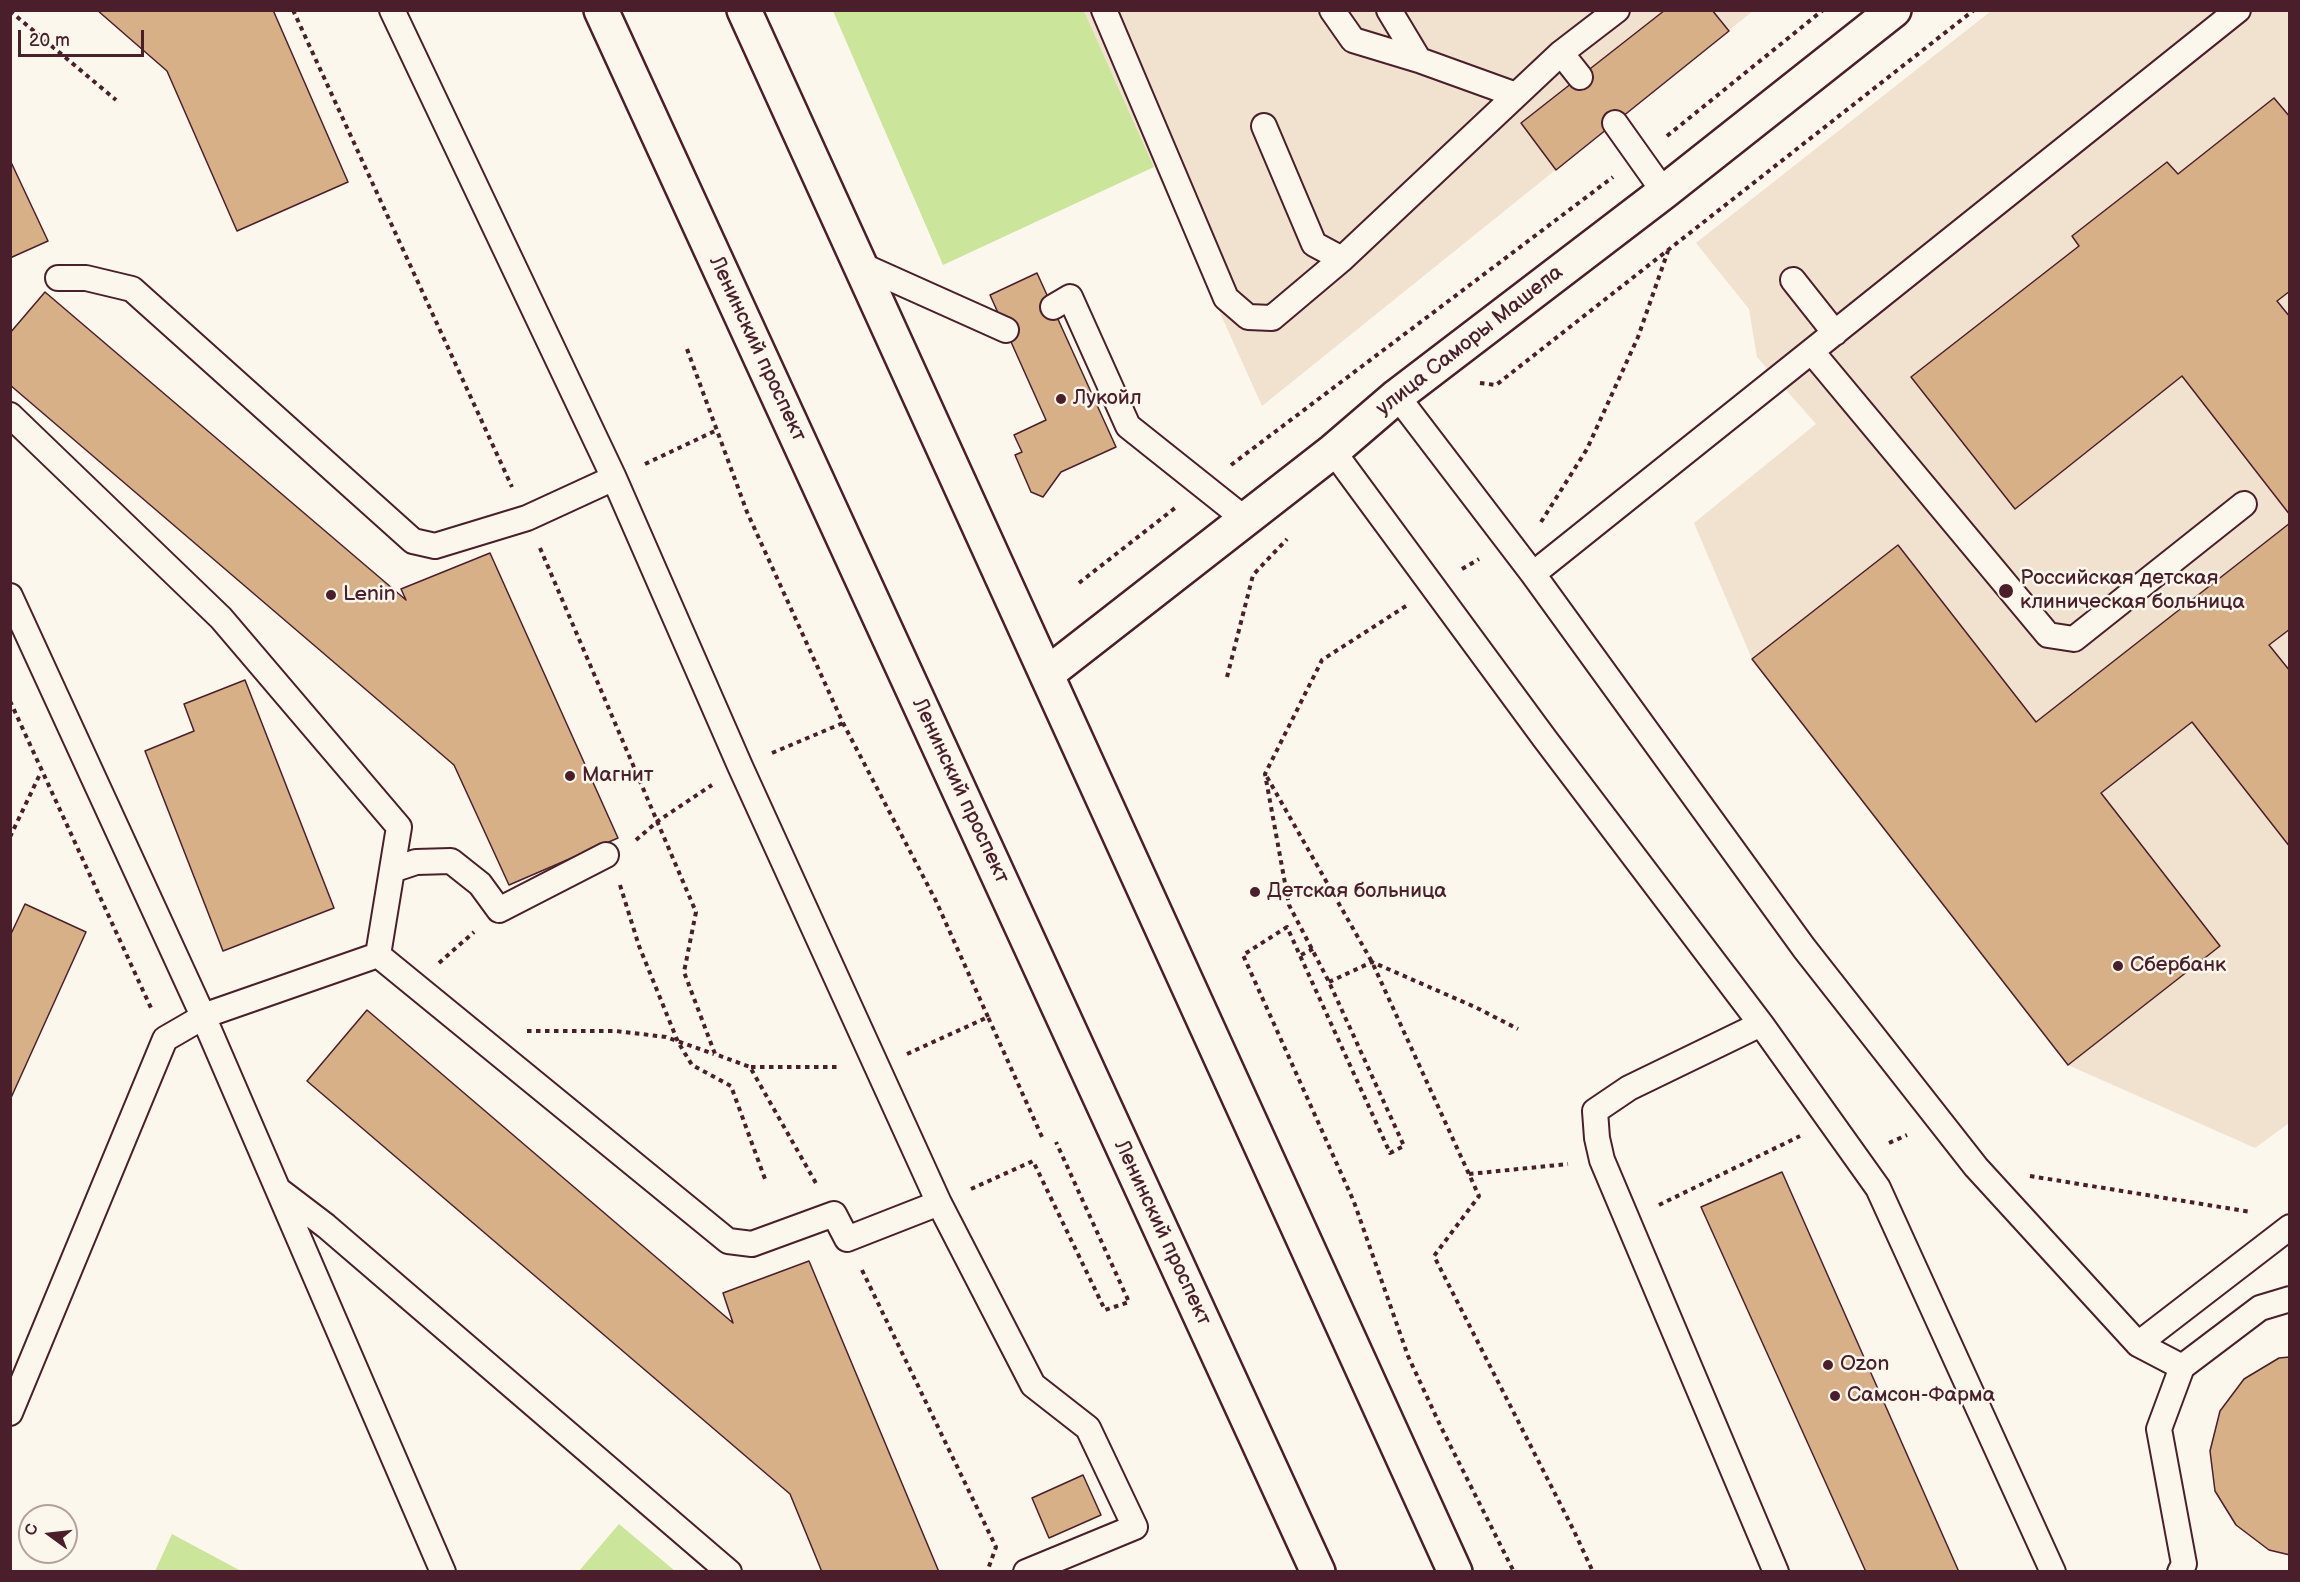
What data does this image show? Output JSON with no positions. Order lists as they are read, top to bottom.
{
  "streets": {
    "main road": ["улица Саморы Машела", "Ленинский проспект"]
  },
  "places": [
    "Лукойл",
    "Российская детская клиническая больница",
    "Lenin",
    "Магнит",
    "Детская больница",
    "Сбербанк",
    "Ozon",
    "Самсон-Фарма"
  ],
  "scale_bar": "20 m",
  "north": "left"
}
